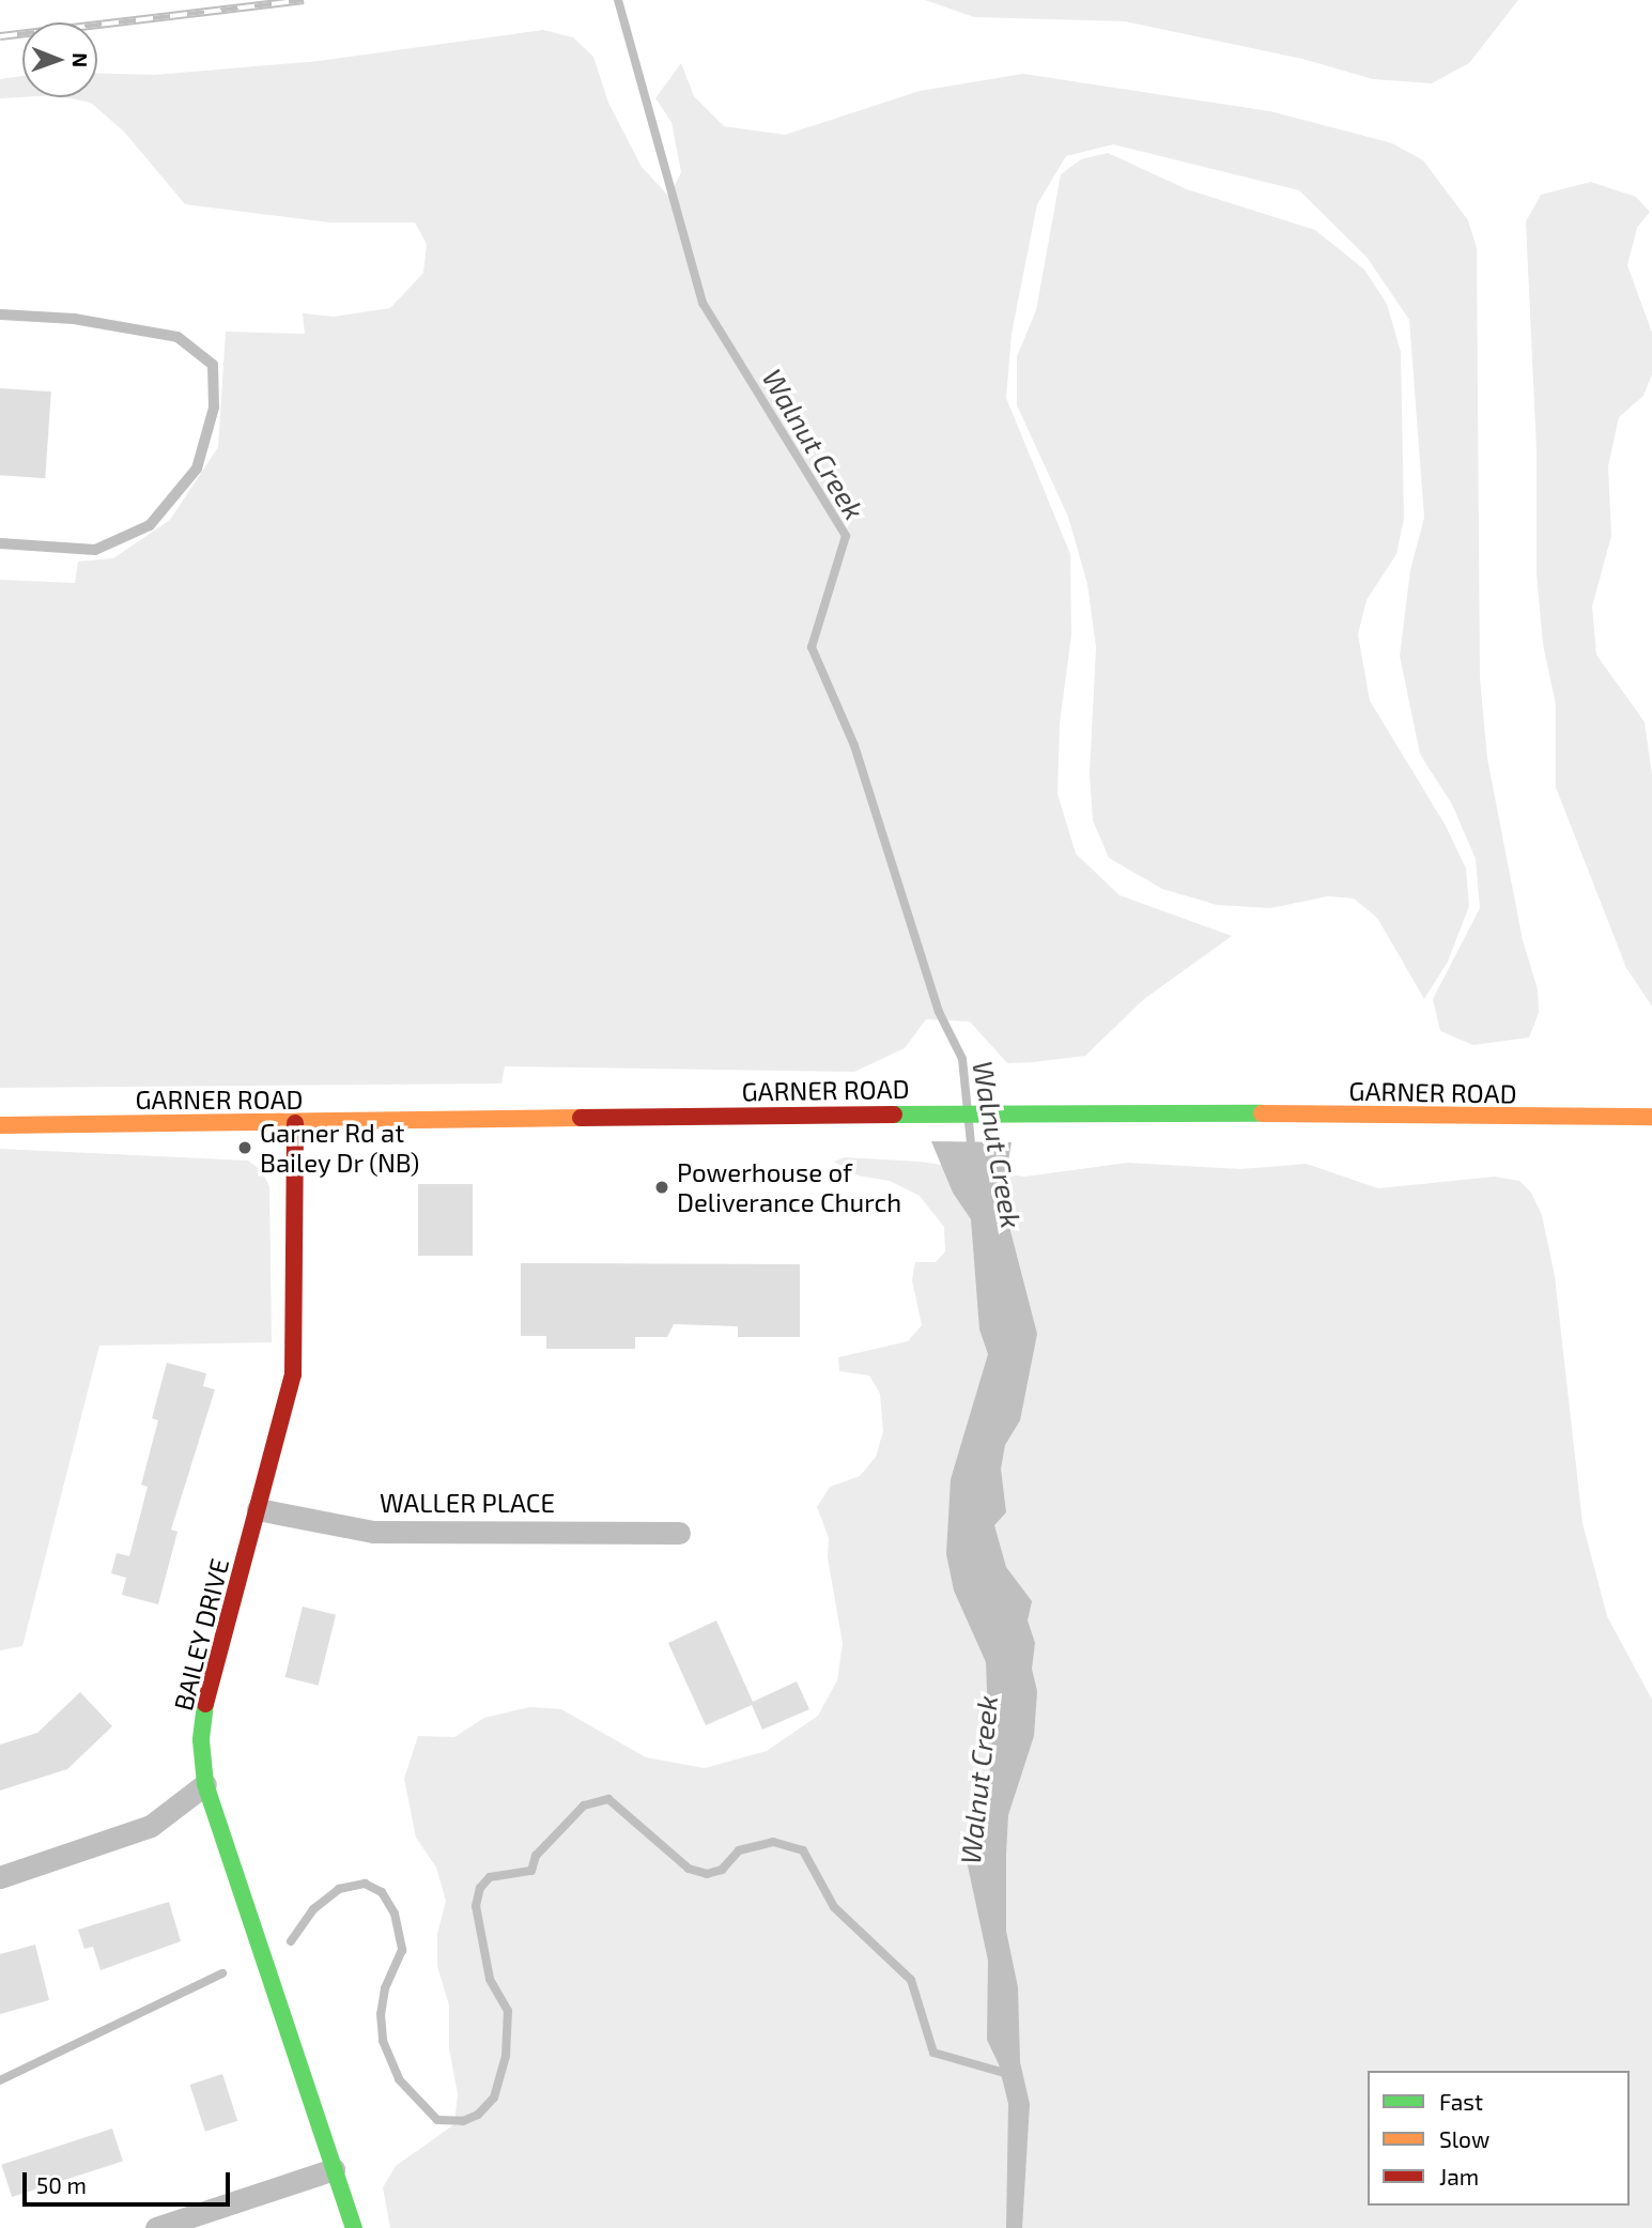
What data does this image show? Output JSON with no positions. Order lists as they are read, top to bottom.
{
  "streets": {
    "main road": ["GARNER ROAD", "BAILEY DRIVE"],
    "street": ["WALLER PLACE"]
  },
  "crossings": [
    ["GARNER ROAD", "BAILEY DRIVE"],
    ["WALLER PLACE", "BAILEY DRIVE"]
  ],
  "water": ["Walnut Creek"],
  "places": ["Garner Rd at Bailey Dr (NB)", "Powerhouse of Deliverance Church"],
  "legend": ["Fast", "Slow", "Jam"],
  "scale_bar": "50 m",
  "north": "right"
}
